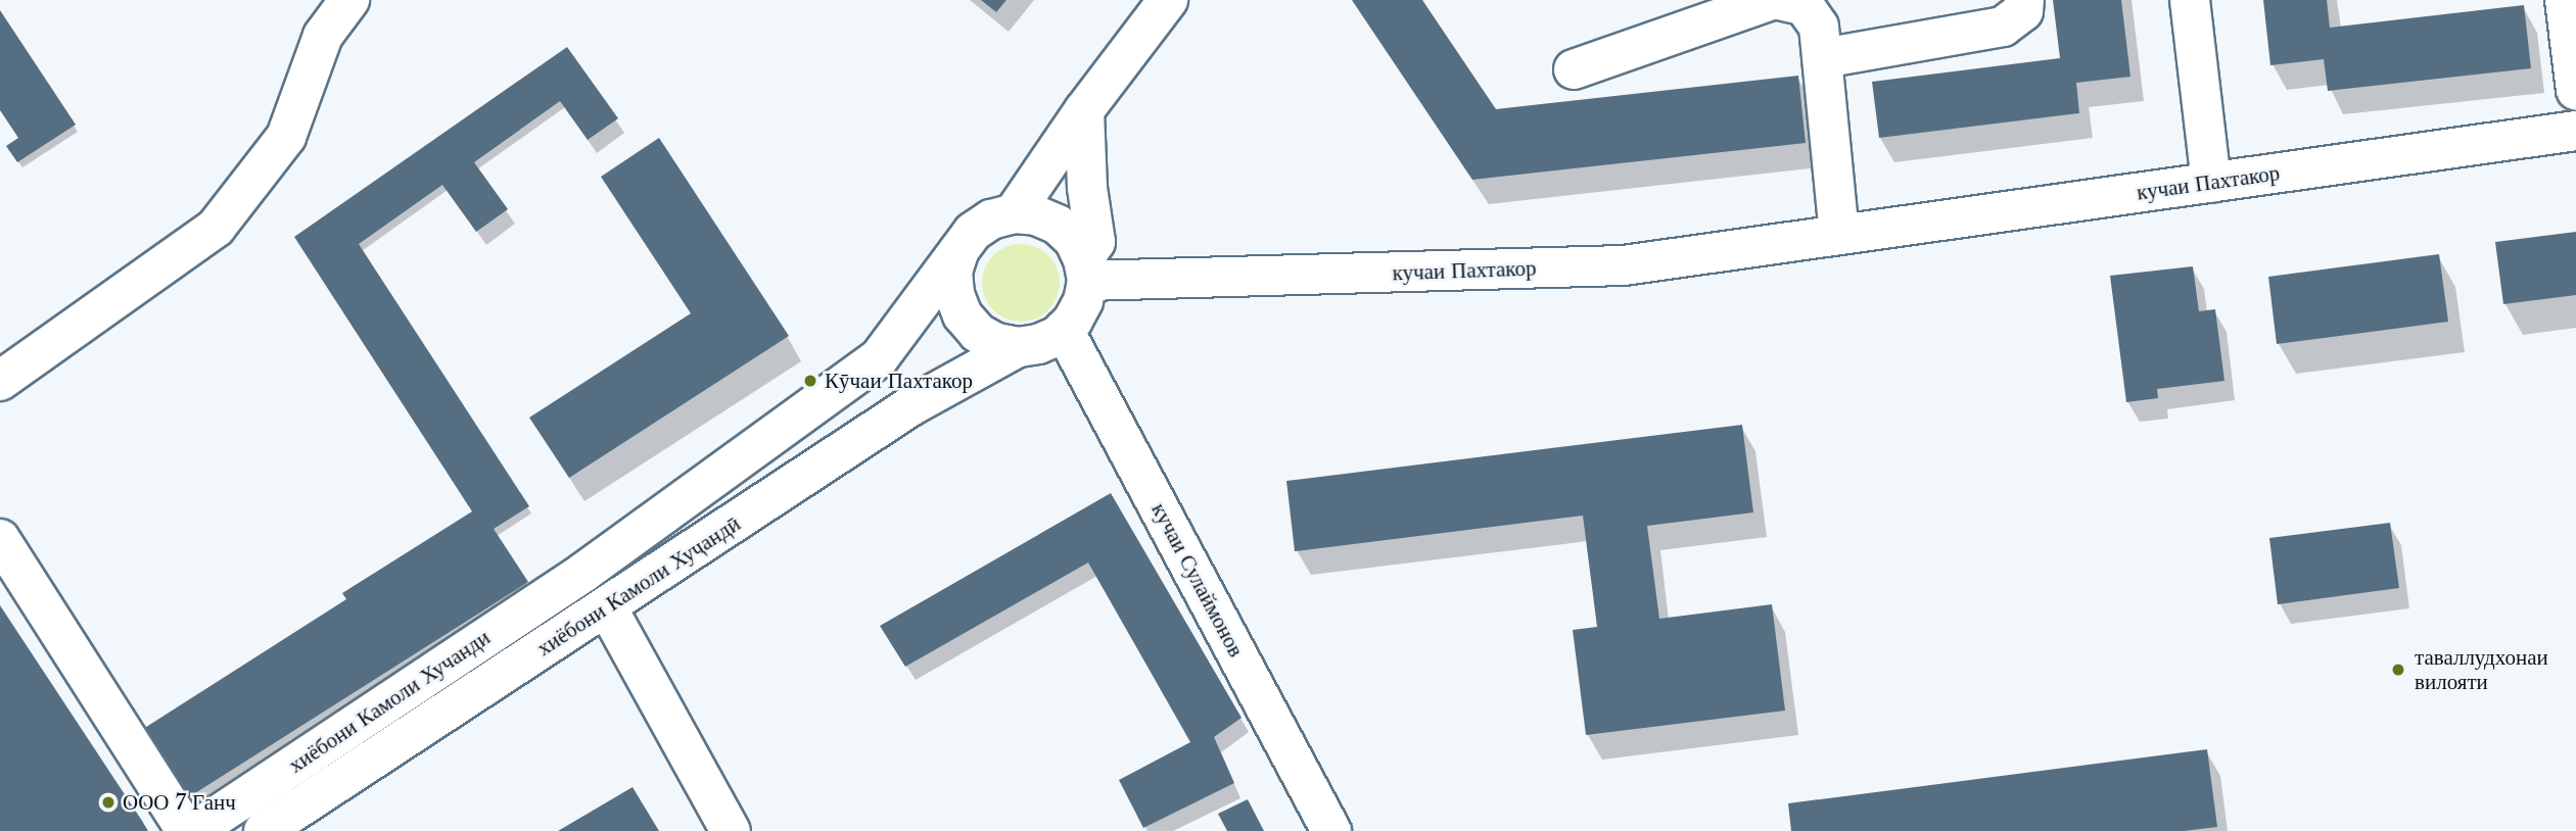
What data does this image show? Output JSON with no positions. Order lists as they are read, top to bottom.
{
  "streets": {
    "main road": [
      "кучаи Пахтакор",
      "кучаи Сулаймонов",
      "хиёбони Камоли Хуҷандӣ",
      "хиёбони Камоли Хучанди"
    ]
  },
  "crossings": [
    ["кучаи Пахтакор", "кучаи Сулаймонов"],
    ["кучаи Пахтакор", "хиёбони Камоли Хуҷандӣ"],
    ["кучаи Пахтакор", "хиёбони Камоли Хучанди"],
    ["кучаи Сулаймонов", "хиёбони Камоли Хуҷандӣ"],
    ["кучаи Сулаймонов", "хиёбони Камоли Хучанди"],
    ["хиёбони Камоли Хуҷандӣ", "хиёбони Камоли Хучанди"]
  ],
  "places": ["Кӯчаи Пахтакор", "таваллудхонаи вилояти", "ООО 7 Ганч"]
}
